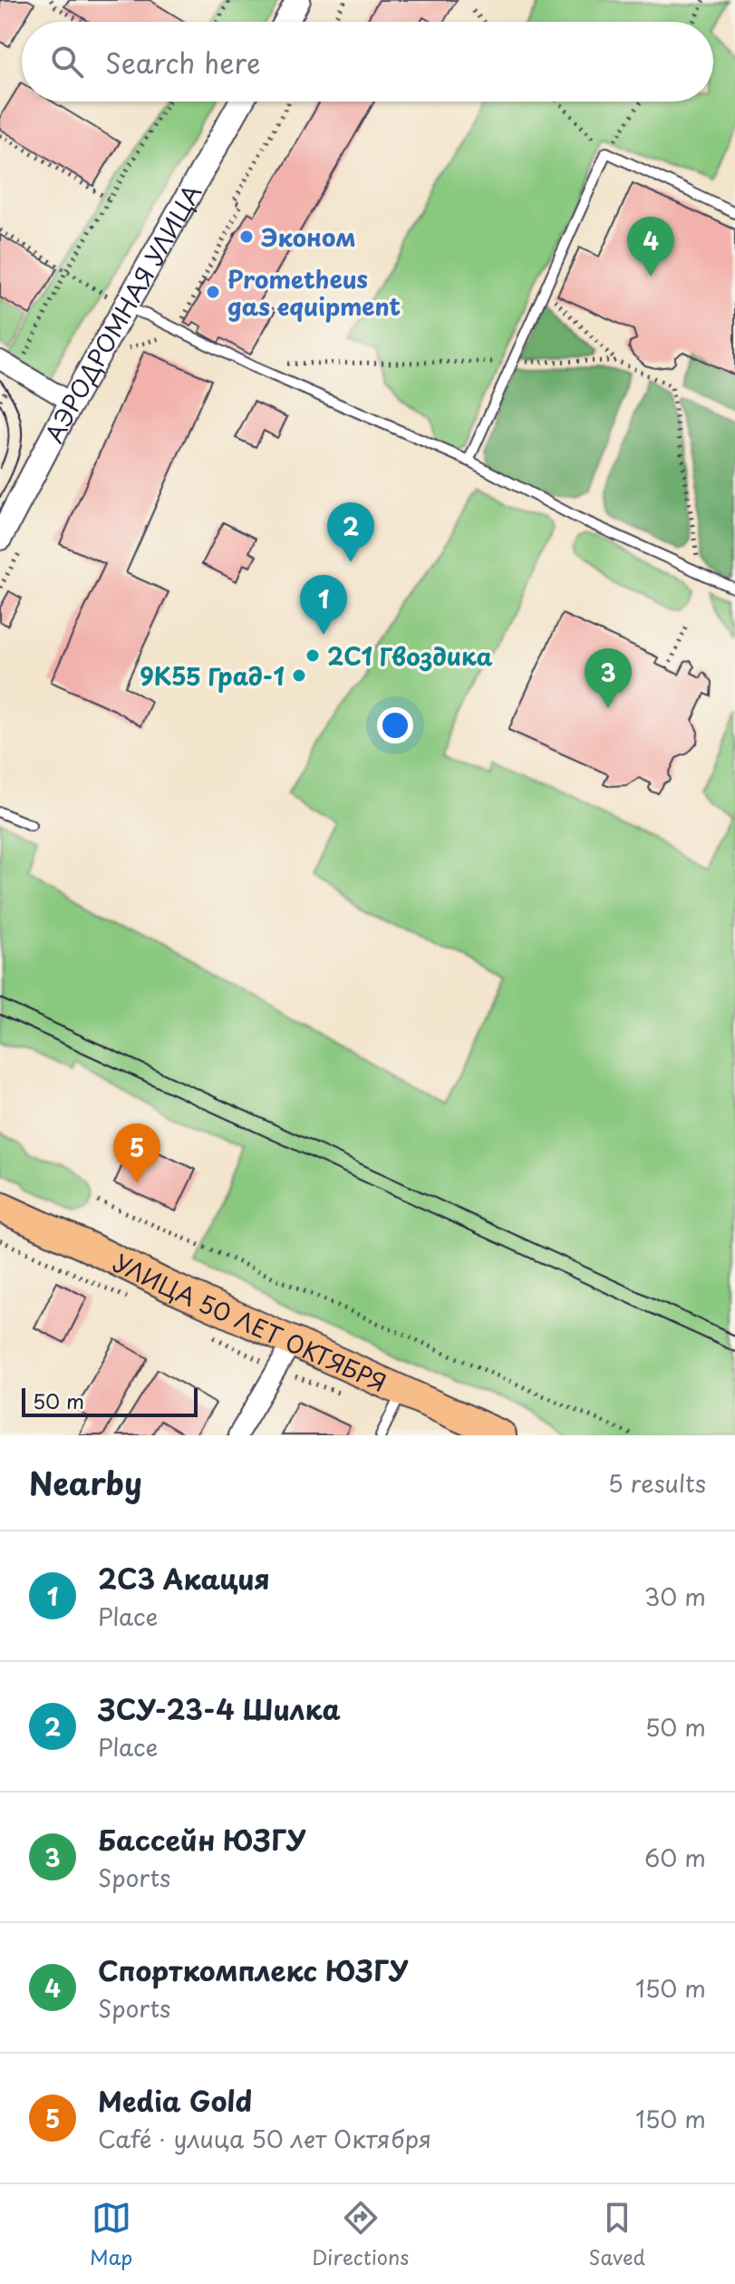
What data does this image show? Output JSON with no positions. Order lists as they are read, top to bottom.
{
  "streets": {
    "main road": ["УЛИЦА 50 ЛЕТ ОКТЯБРЯ"],
    "street": ["АЭРОДРОМНАЯ УЛИЦА"]
  },
  "places": [
    "Эконом",
    "Prometheus gas equipment",
    "2С1 Гвоздика",
    "9К55 Град-1"
  ],
  "scale_bar": "50 m",
  "page": {
    "search": "Search here",
    "pins": [
      "4",
      "2",
      "1",
      "3",
      "5"
    ],
    "scale": "50 m",
    "heading": ["Nearby", "5 results"],
    "list": [
      {
        "mark": "1",
        "name": "2С3 Акация",
        "note": "Place",
        "value": "30 m"
      },
      {
        "mark": "2",
        "name": "ЗСУ-23-4 Шилка",
        "note": "Place",
        "value": "50 m"
      },
      {
        "mark": "3",
        "name": "Бассейн ЮЗГУ",
        "note": "Sports",
        "value": "60 m"
      },
      {
        "mark": "4",
        "name": "Спорткомплекс ЮЗГУ",
        "note": "Sports",
        "value": "150 m"
      },
      {
        "mark": "5",
        "name": "Media Gold",
        "note": "Café · улица 50 лет Октября",
        "value": "150 m"
      }
    ],
    "nav": ["Map", "Directions", "Saved"]
  }
}
